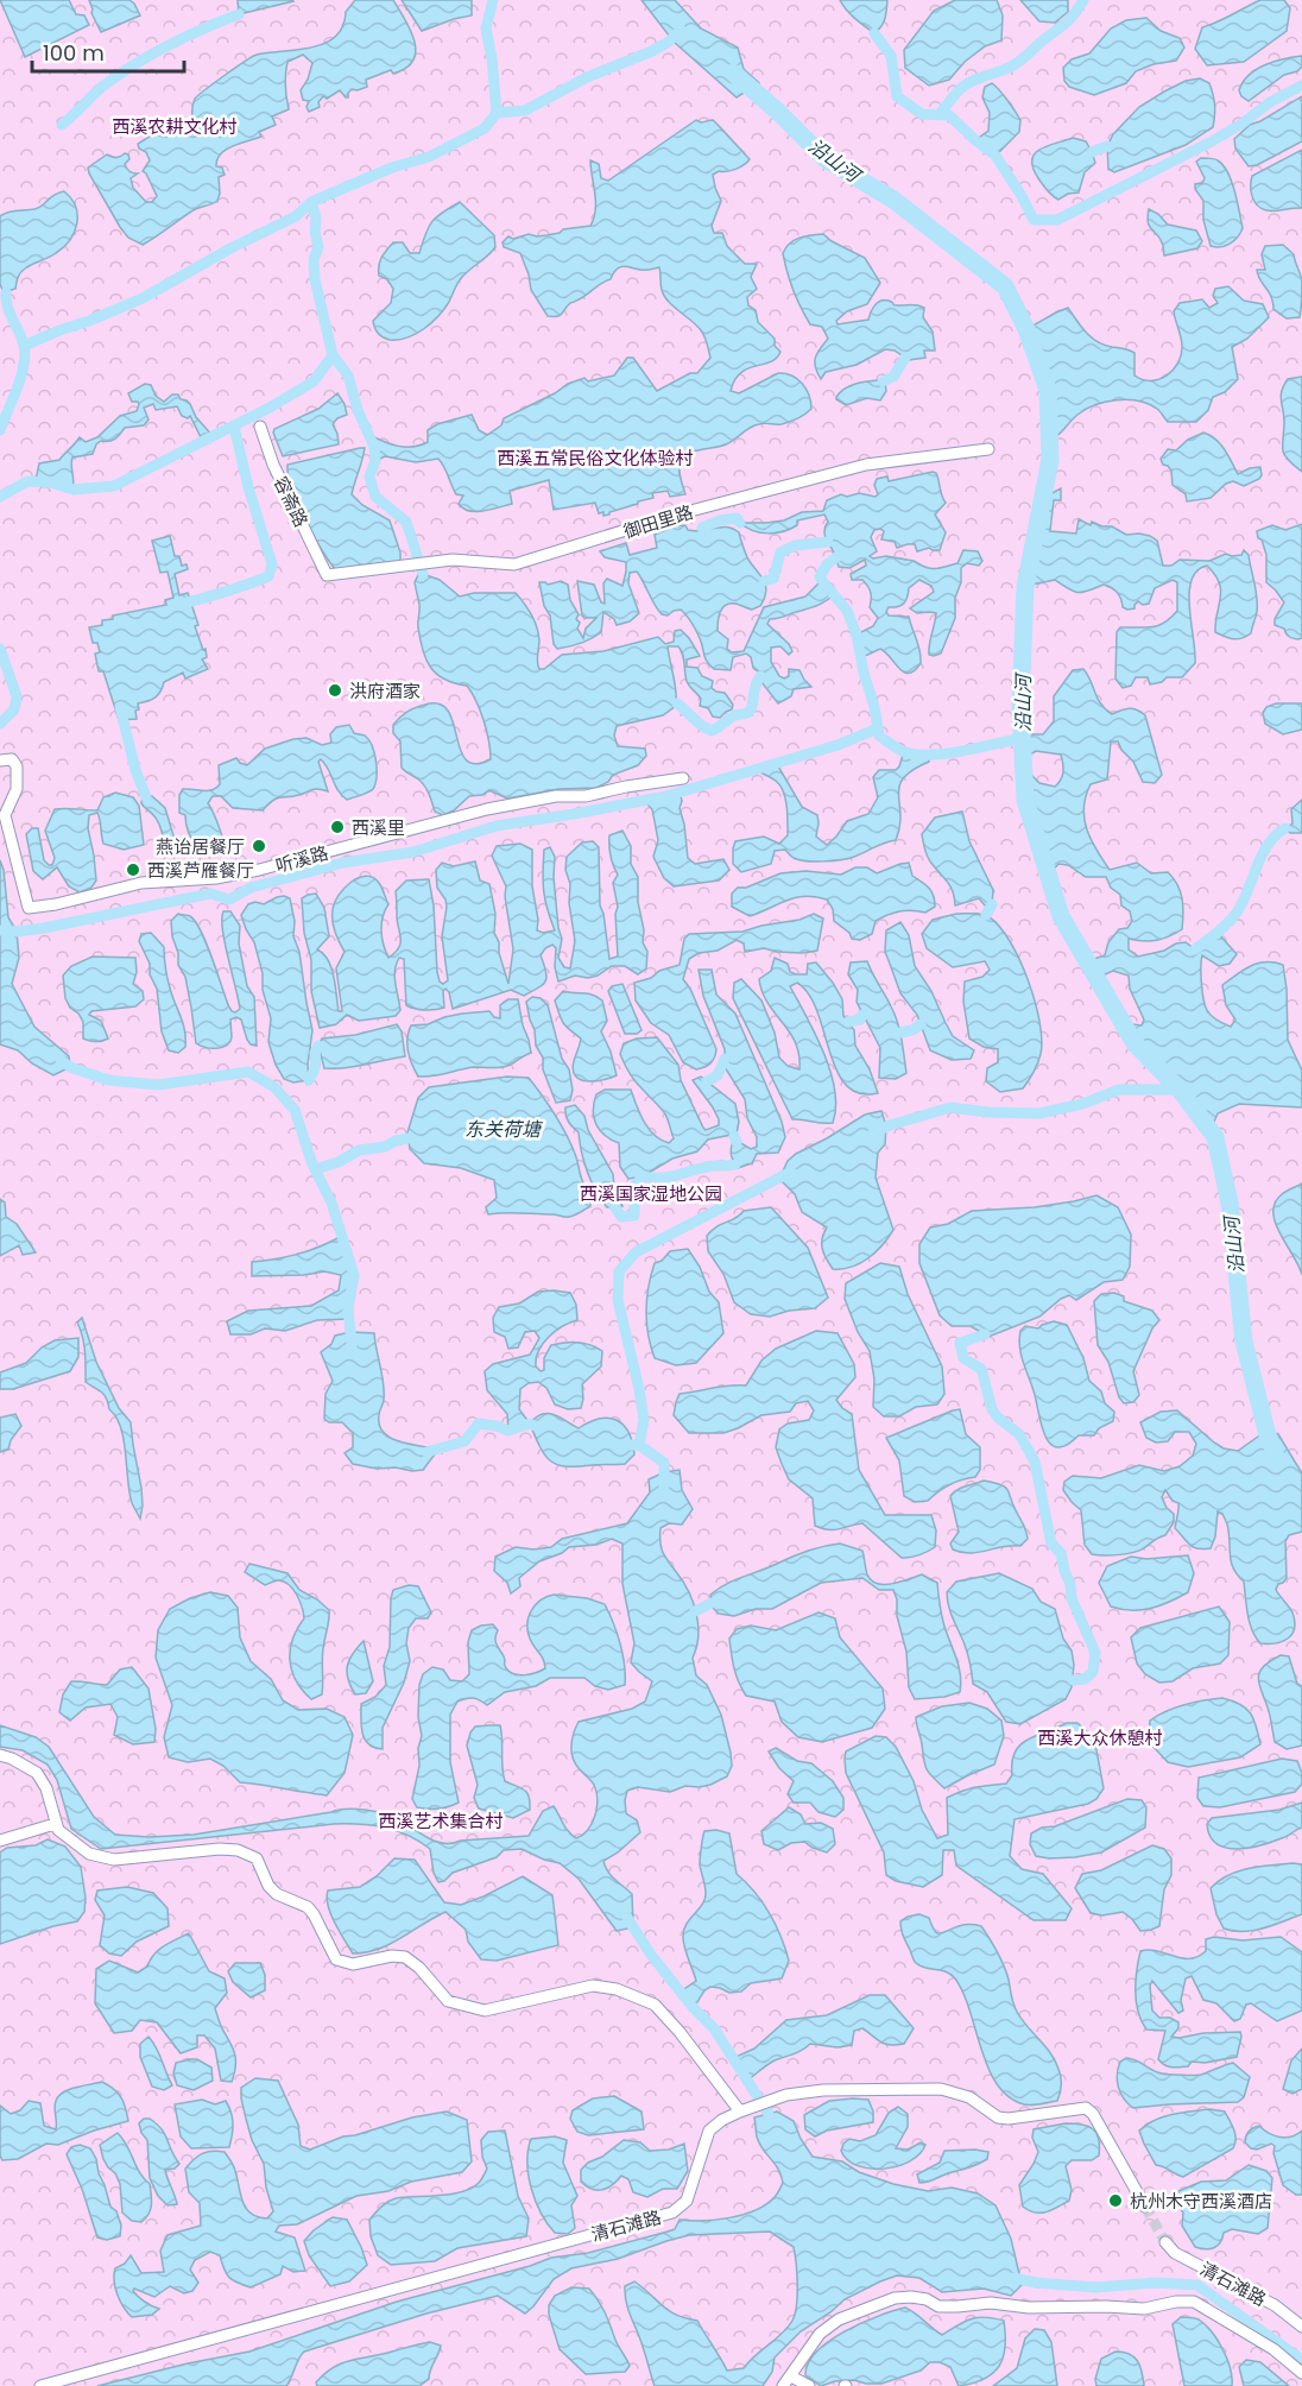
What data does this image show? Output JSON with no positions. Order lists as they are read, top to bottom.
{
  "streets": {
    "street": [
      "容斋路",
      "御田里路",
      "听溪路",
      "清石滩路"
    ]
  },
  "crossings": [
    ["容斋路", "御田里路"]
  ],
  "water": ["沿山河", "东关荷塘"],
  "parks": [
    "西溪农耕文化村",
    "西溪五常民俗文化体验村",
    "西溪国家湿地公园",
    "西溪大众休憩村",
    "西溪艺术集合村"
  ],
  "places": [
    "洪府酒家",
    "西溪里",
    "燕诒居餐厅",
    "西溪芦雁餐厅",
    "杭州木守西溪酒店"
  ],
  "scale_bar": "100 m"
}
